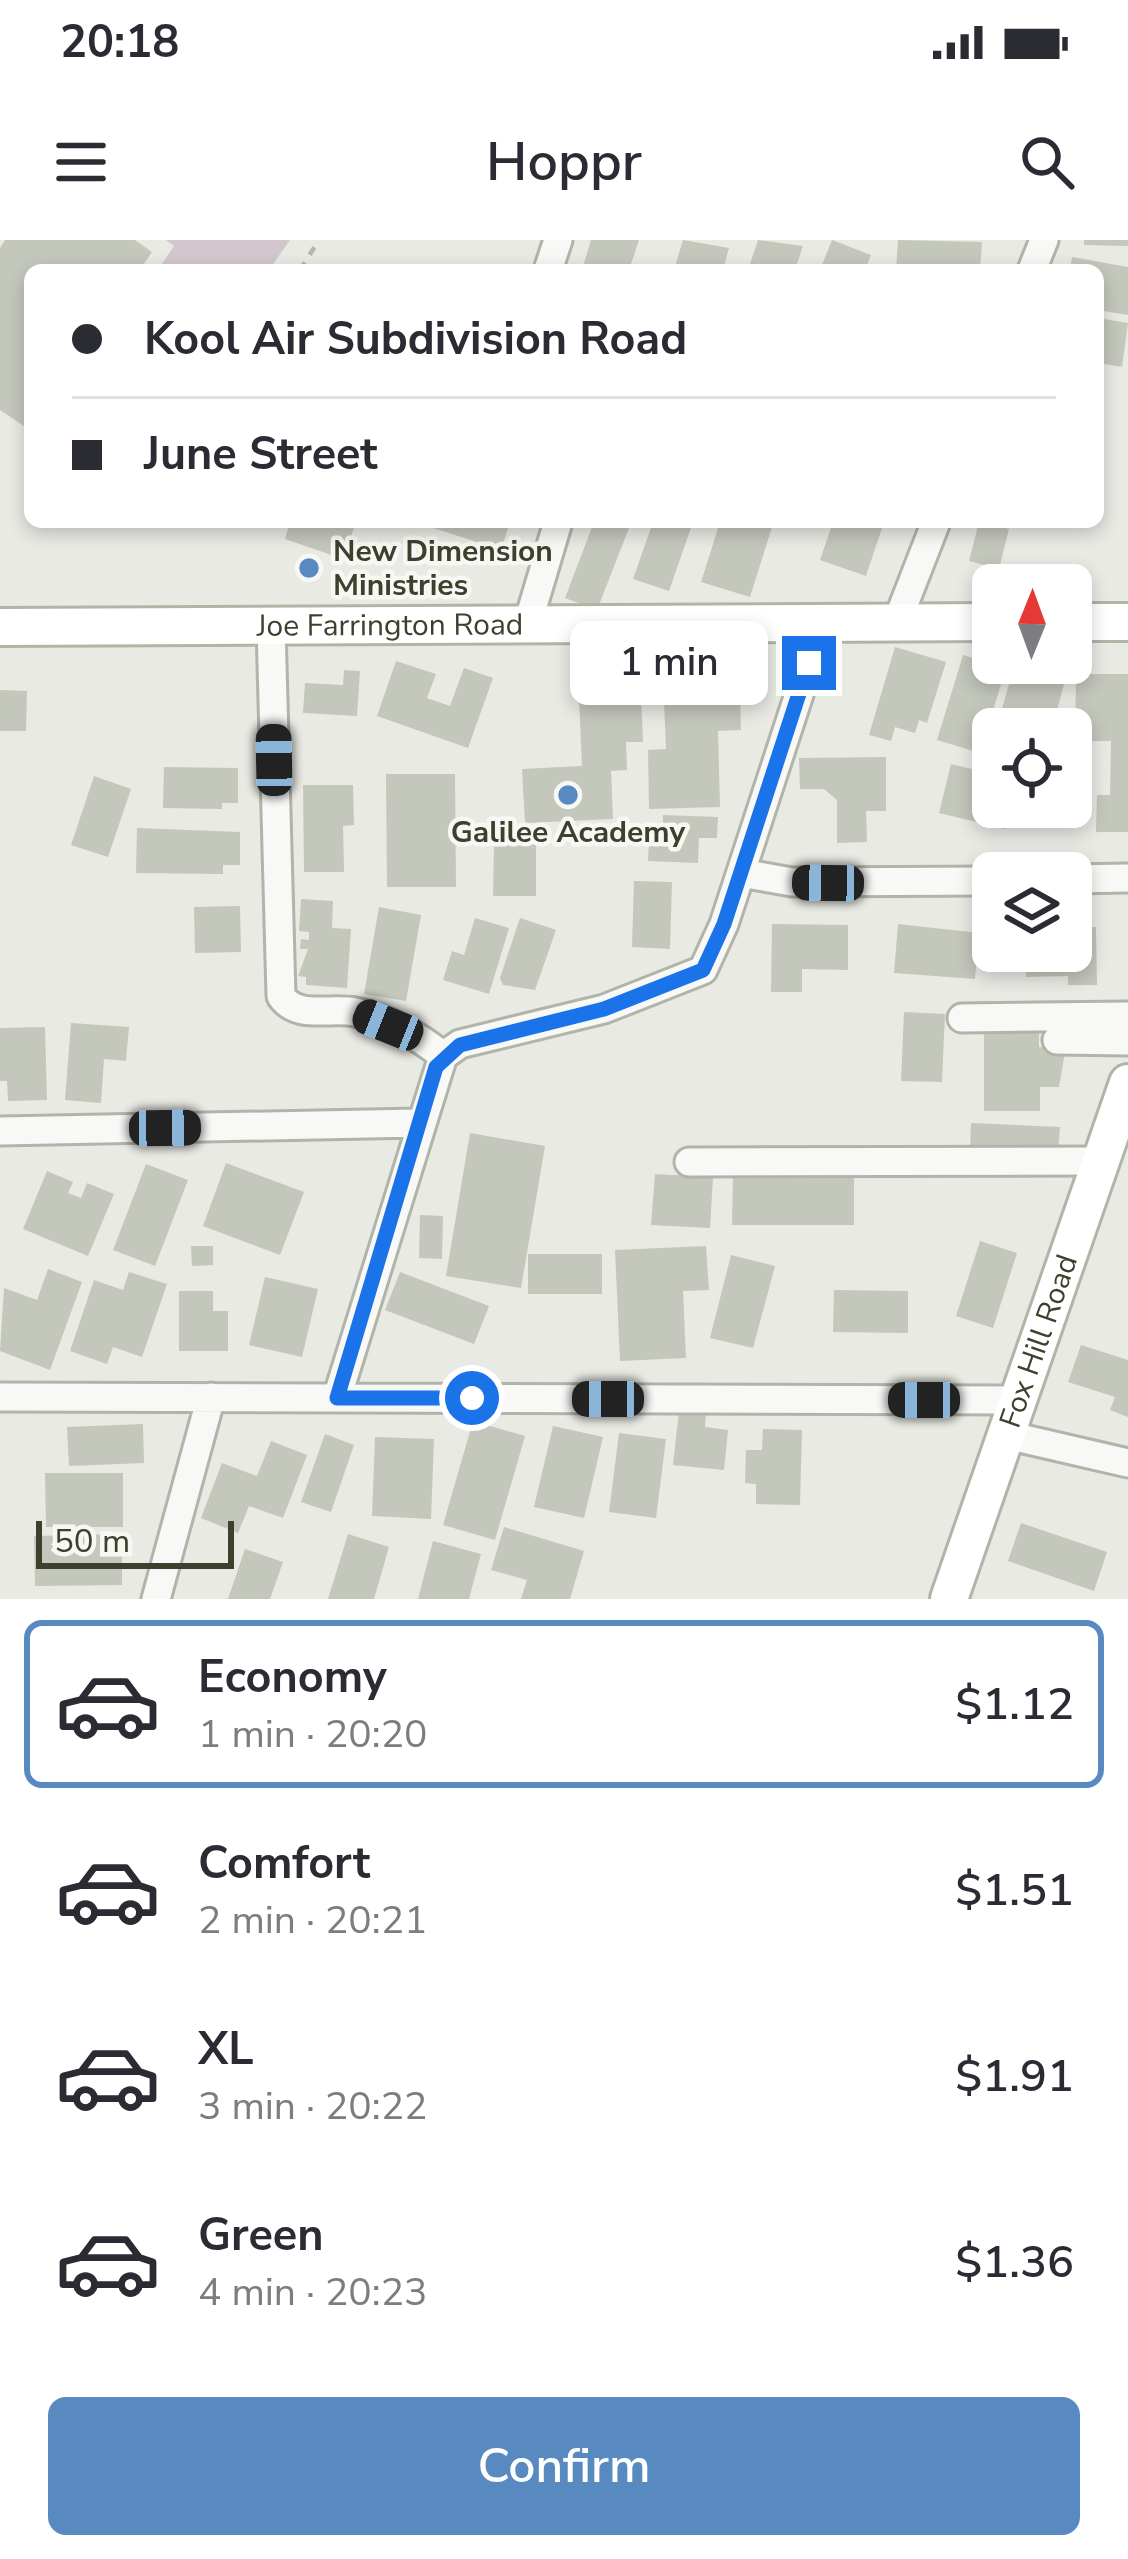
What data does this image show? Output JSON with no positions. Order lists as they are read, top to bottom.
{
  "streets": {
    "main road": ["Joe Farrington Road", "Fox Hill Road"]
  },
  "places": ["New Dimension Ministries", "Galilee Academy"],
  "scale_bar": "50 m",
  "north": "top",
  "page": {
    "status": "20:18",
    "header": "Hoppr",
    "banner": ["Kool Air Subdivision Road", "June Street"],
    "bubble": "1 min",
    "scale": "50 m",
    "list": [
      {
        "name": "Economy",
        "note": "1 min · 20:20",
        "value": "$1.12"
      },
      {
        "name": "Comfort",
        "note": "2 min · 20:21",
        "value": "$1.51"
      },
      {
        "name": "XL",
        "note": "3 min · 20:22",
        "value": "$1.91"
      },
      {
        "name": "Green",
        "note": "4 min · 20:23",
        "value": "$1.36"
      }
    ],
    "buttons": "Confirm"
  }
}
